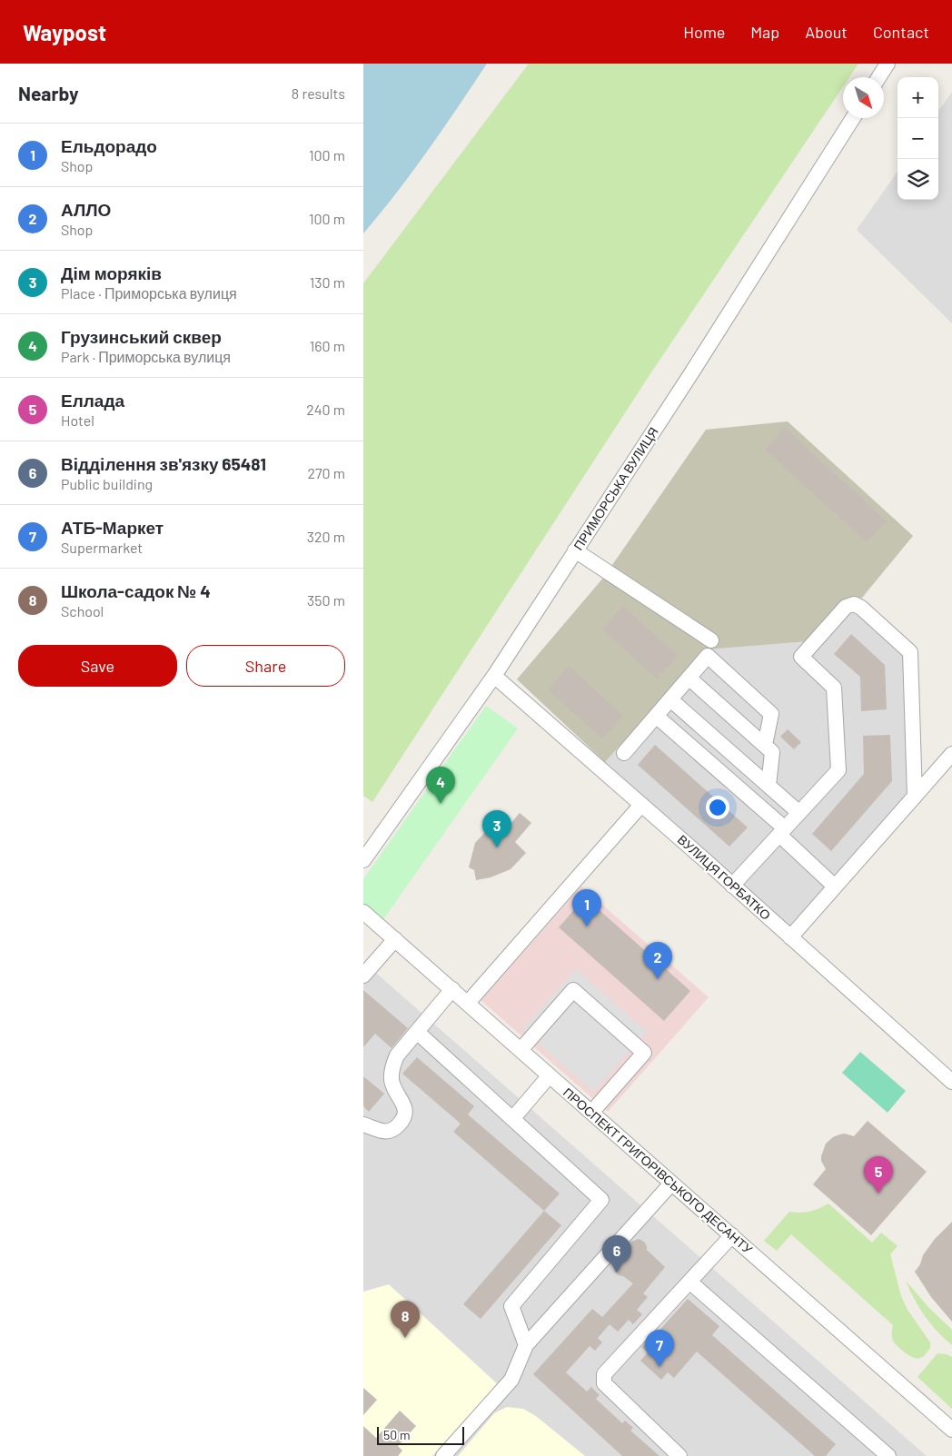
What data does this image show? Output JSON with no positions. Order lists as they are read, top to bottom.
{
  "streets": {
    "street": ["ПРИМОРСЬКА ВУЛИЦЯ", "ВУЛИЦЯ ГОРБАТКО", "ПРОСПЕКТ ГРИГОРІВСЬКОГО ДЕСАНТУ"]
  },
  "crossings": [
    ["ПРИМОРСЬКА ВУЛИЦЯ", "ВУЛИЦЯ ГОРБАТКО"]
  ],
  "scale_bar": "50 m",
  "north": "bottom right",
  "page": {
    "header": "Waypost",
    "nav": [
      "Home",
      "Map",
      "About",
      "Contact"
    ],
    "heading": ["Nearby", "8 results"],
    "map_buttons": ["+", "−"],
    "list": [
      {
        "mark": "1",
        "name": "Ельдорадо",
        "note": "Shop",
        "value": "100 m"
      },
      {
        "mark": "2",
        "name": "АЛЛО",
        "note": "Shop",
        "value": "100 m"
      },
      {
        "mark": "3",
        "name": "Дім моряків",
        "note": "Place · Приморська вулиця",
        "value": "130 m"
      },
      {
        "mark": "4",
        "name": "Грузинський сквер",
        "note": "Park · Приморська вулиця",
        "value": "160 m"
      },
      {
        "mark": "5",
        "name": "Еллада",
        "note": "Hotel",
        "value": "240 m"
      },
      {
        "mark": "6",
        "name": "Відділення зв'язку 65481",
        "note": "Public building",
        "value": "270 m"
      },
      {
        "mark": "7",
        "name": "АТБ-Маркет",
        "note": "Supermarket",
        "value": "320 m"
      },
      {
        "mark": "8",
        "name": "Школа-садок № 4",
        "note": "School",
        "value": "350 m"
      }
    ],
    "buttons": ["Save", "Share"],
    "pins": [
      "4",
      "3",
      "1",
      "2",
      "5",
      "6",
      "8",
      "7"
    ],
    "scale": "50 m"
  }
}
